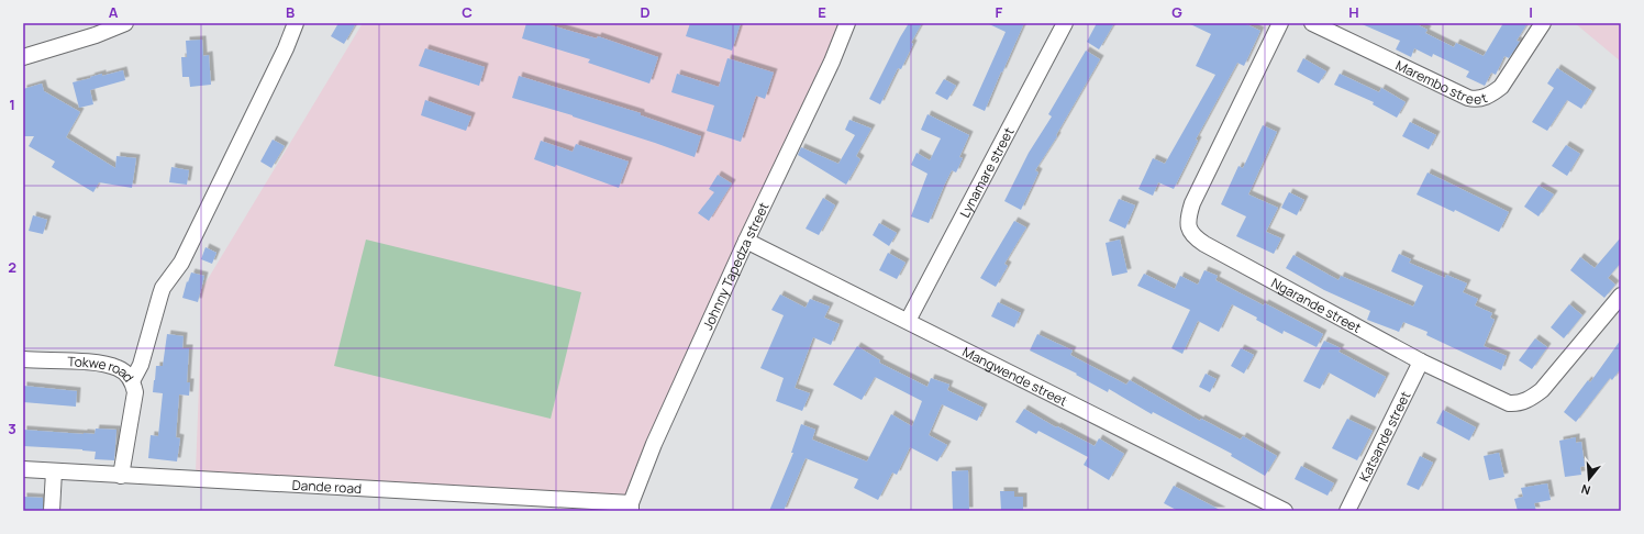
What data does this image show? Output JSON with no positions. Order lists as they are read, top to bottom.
{
  "streets": {
    "street": [
      "Marembo street",
      "Lynamare street",
      "Johnny Tapedza street",
      "Ngarande street",
      "Tokwe road",
      "Mangwende street",
      "Katsande street",
      "Dande road"
    ]
  },
  "crossings": [
    ["Lynamare street", "Mangwende street"],
    ["Johnny Tapedza street", "Mangwende street"],
    ["Johnny Tapedza street", "Dande road"],
    ["Ngarande street", "Katsande street"],
    ["Tokwe road", "Dande road"]
  ],
  "north": "bottom",
  "grid": {
    "columns": [
      "A",
      "B",
      "C",
      "D",
      "E",
      "F",
      "G",
      "H",
      "I"
    ],
    "rows": ["1", "2", "3"]
  }
}
